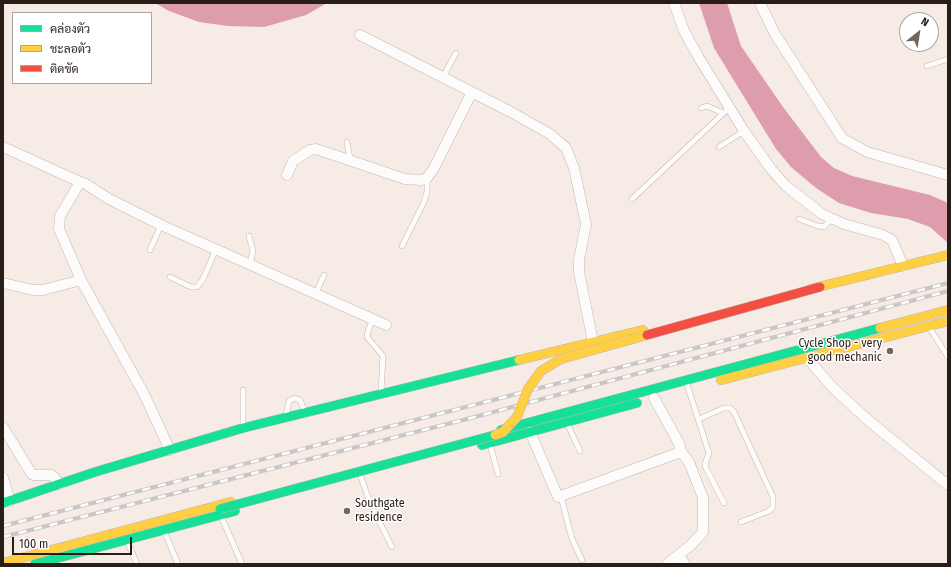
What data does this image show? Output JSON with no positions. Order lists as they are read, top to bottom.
{
  "places": ["Cycle Shop - very good mechanic", "Southgate residence"],
  "legend": ["คล่องตัว", "ชะลอตัว", "ติดขัด"],
  "scale_bar": "100 m",
  "north": "top right"
}
